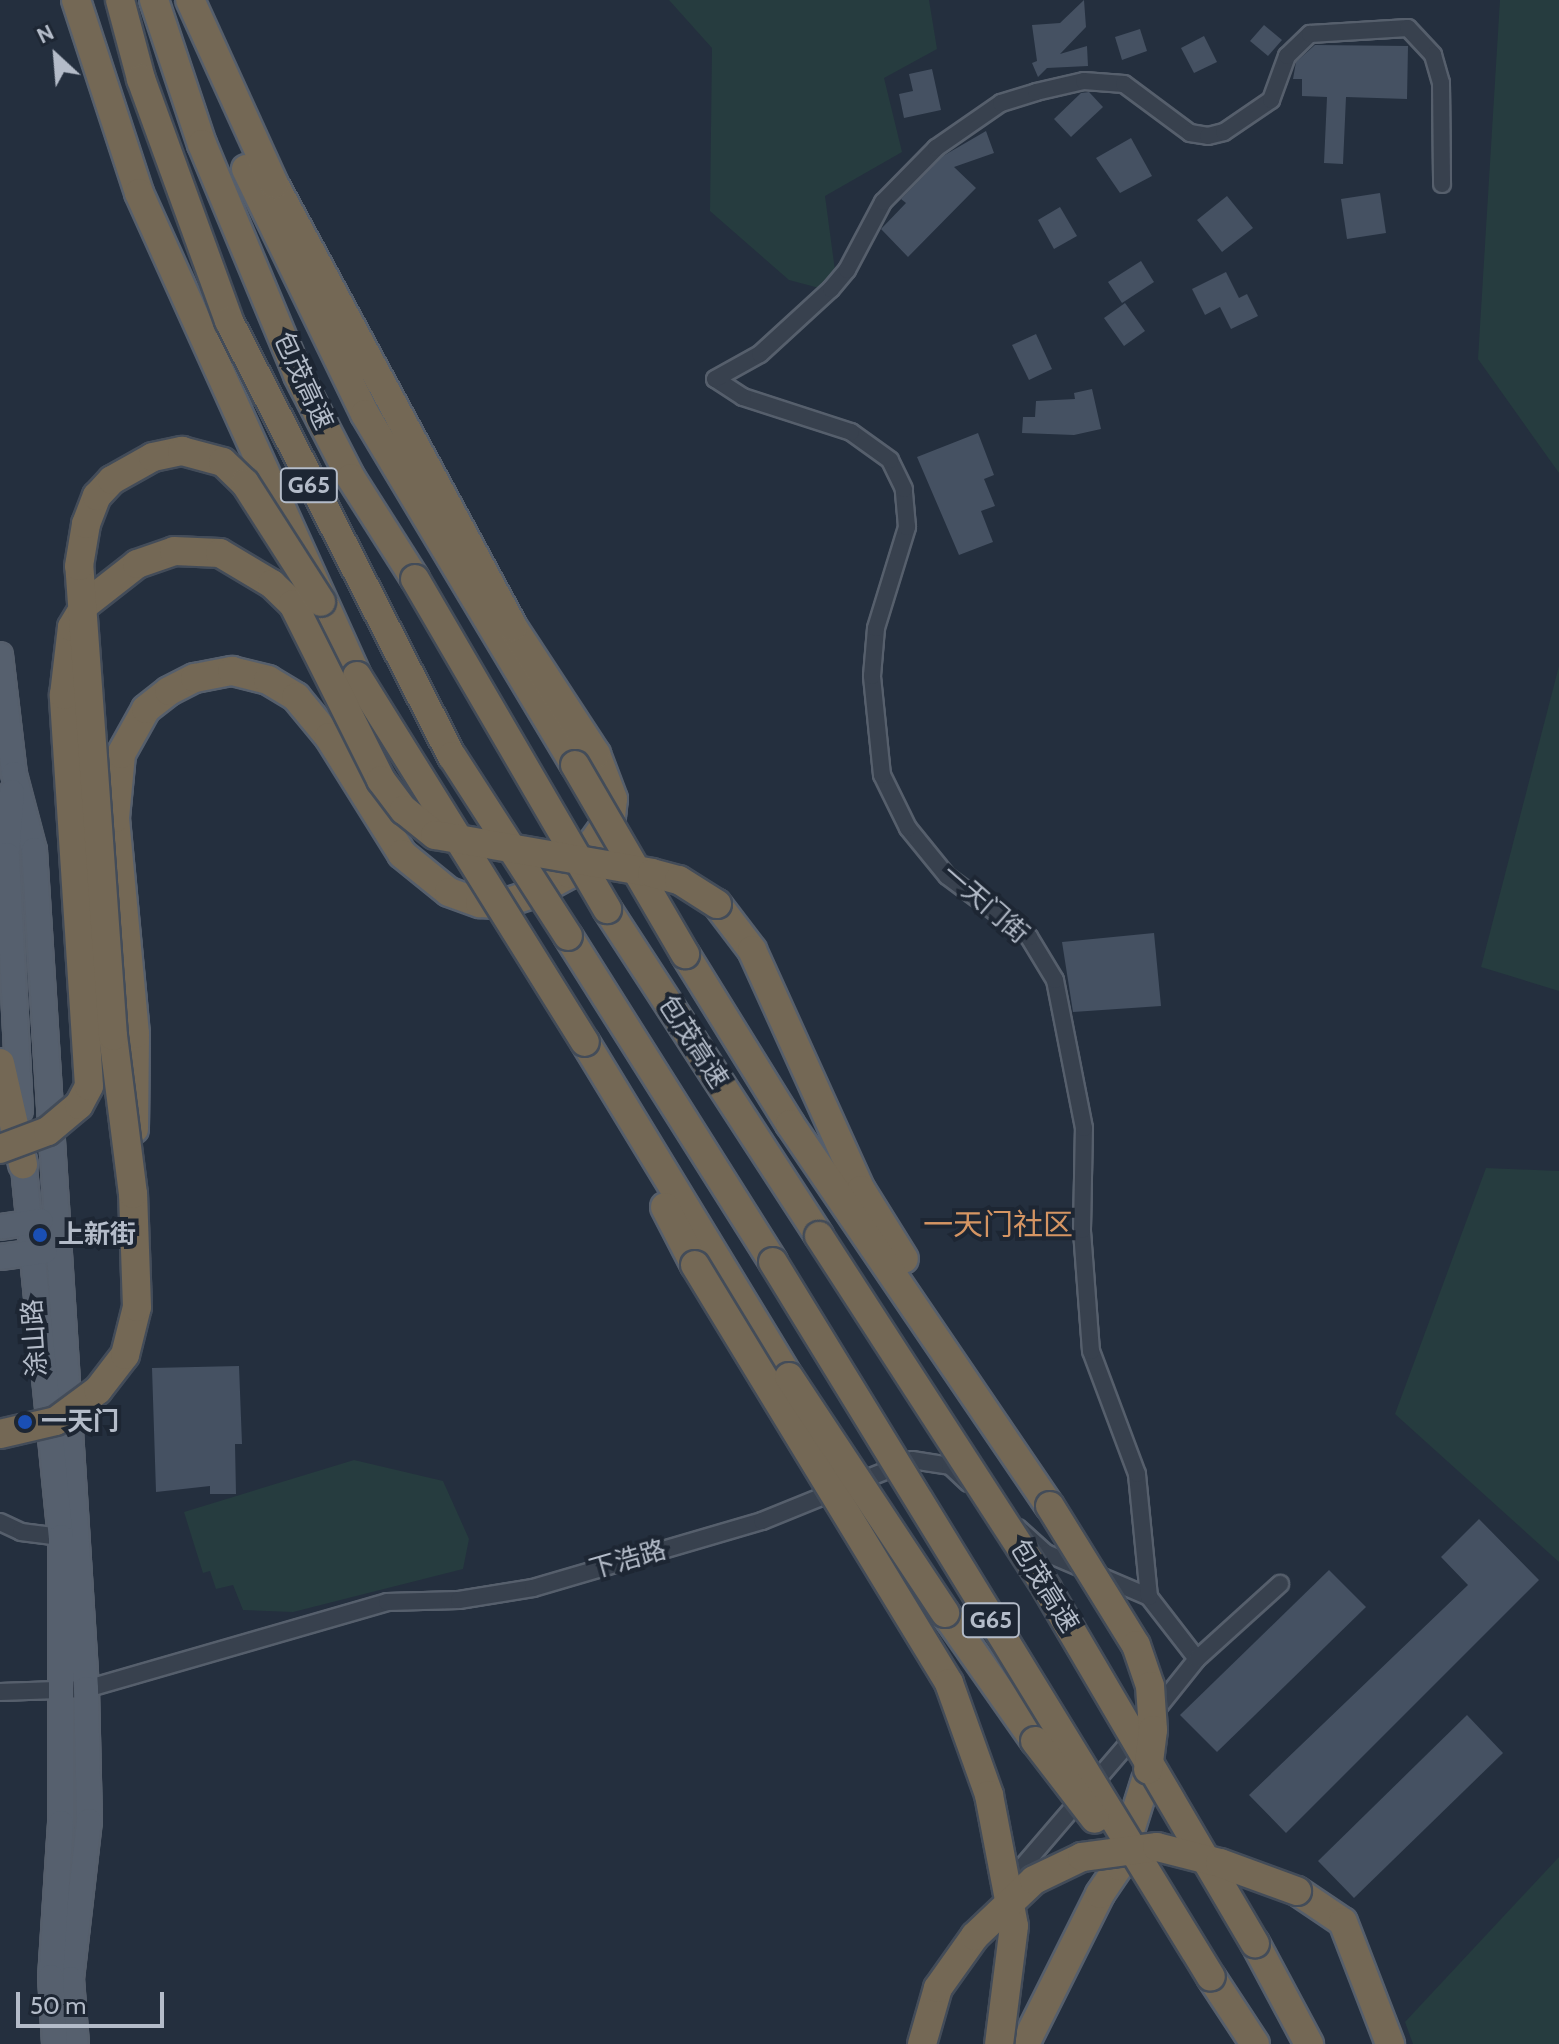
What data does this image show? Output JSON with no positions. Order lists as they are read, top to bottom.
{
  "streets": {
    "highway": ["包茂高速", "G65"],
    "main road": ["涂山路"],
    "street": ["一天门街", "下浩路"]
  },
  "crossings": [
    ["一天门街", "下浩路"],
    ["涂山路", "下浩路"]
  ],
  "districts": ["一天门社区"],
  "places": ["上新街", "一天门"],
  "scale_bar": "50 m",
  "north": "top left"
}
